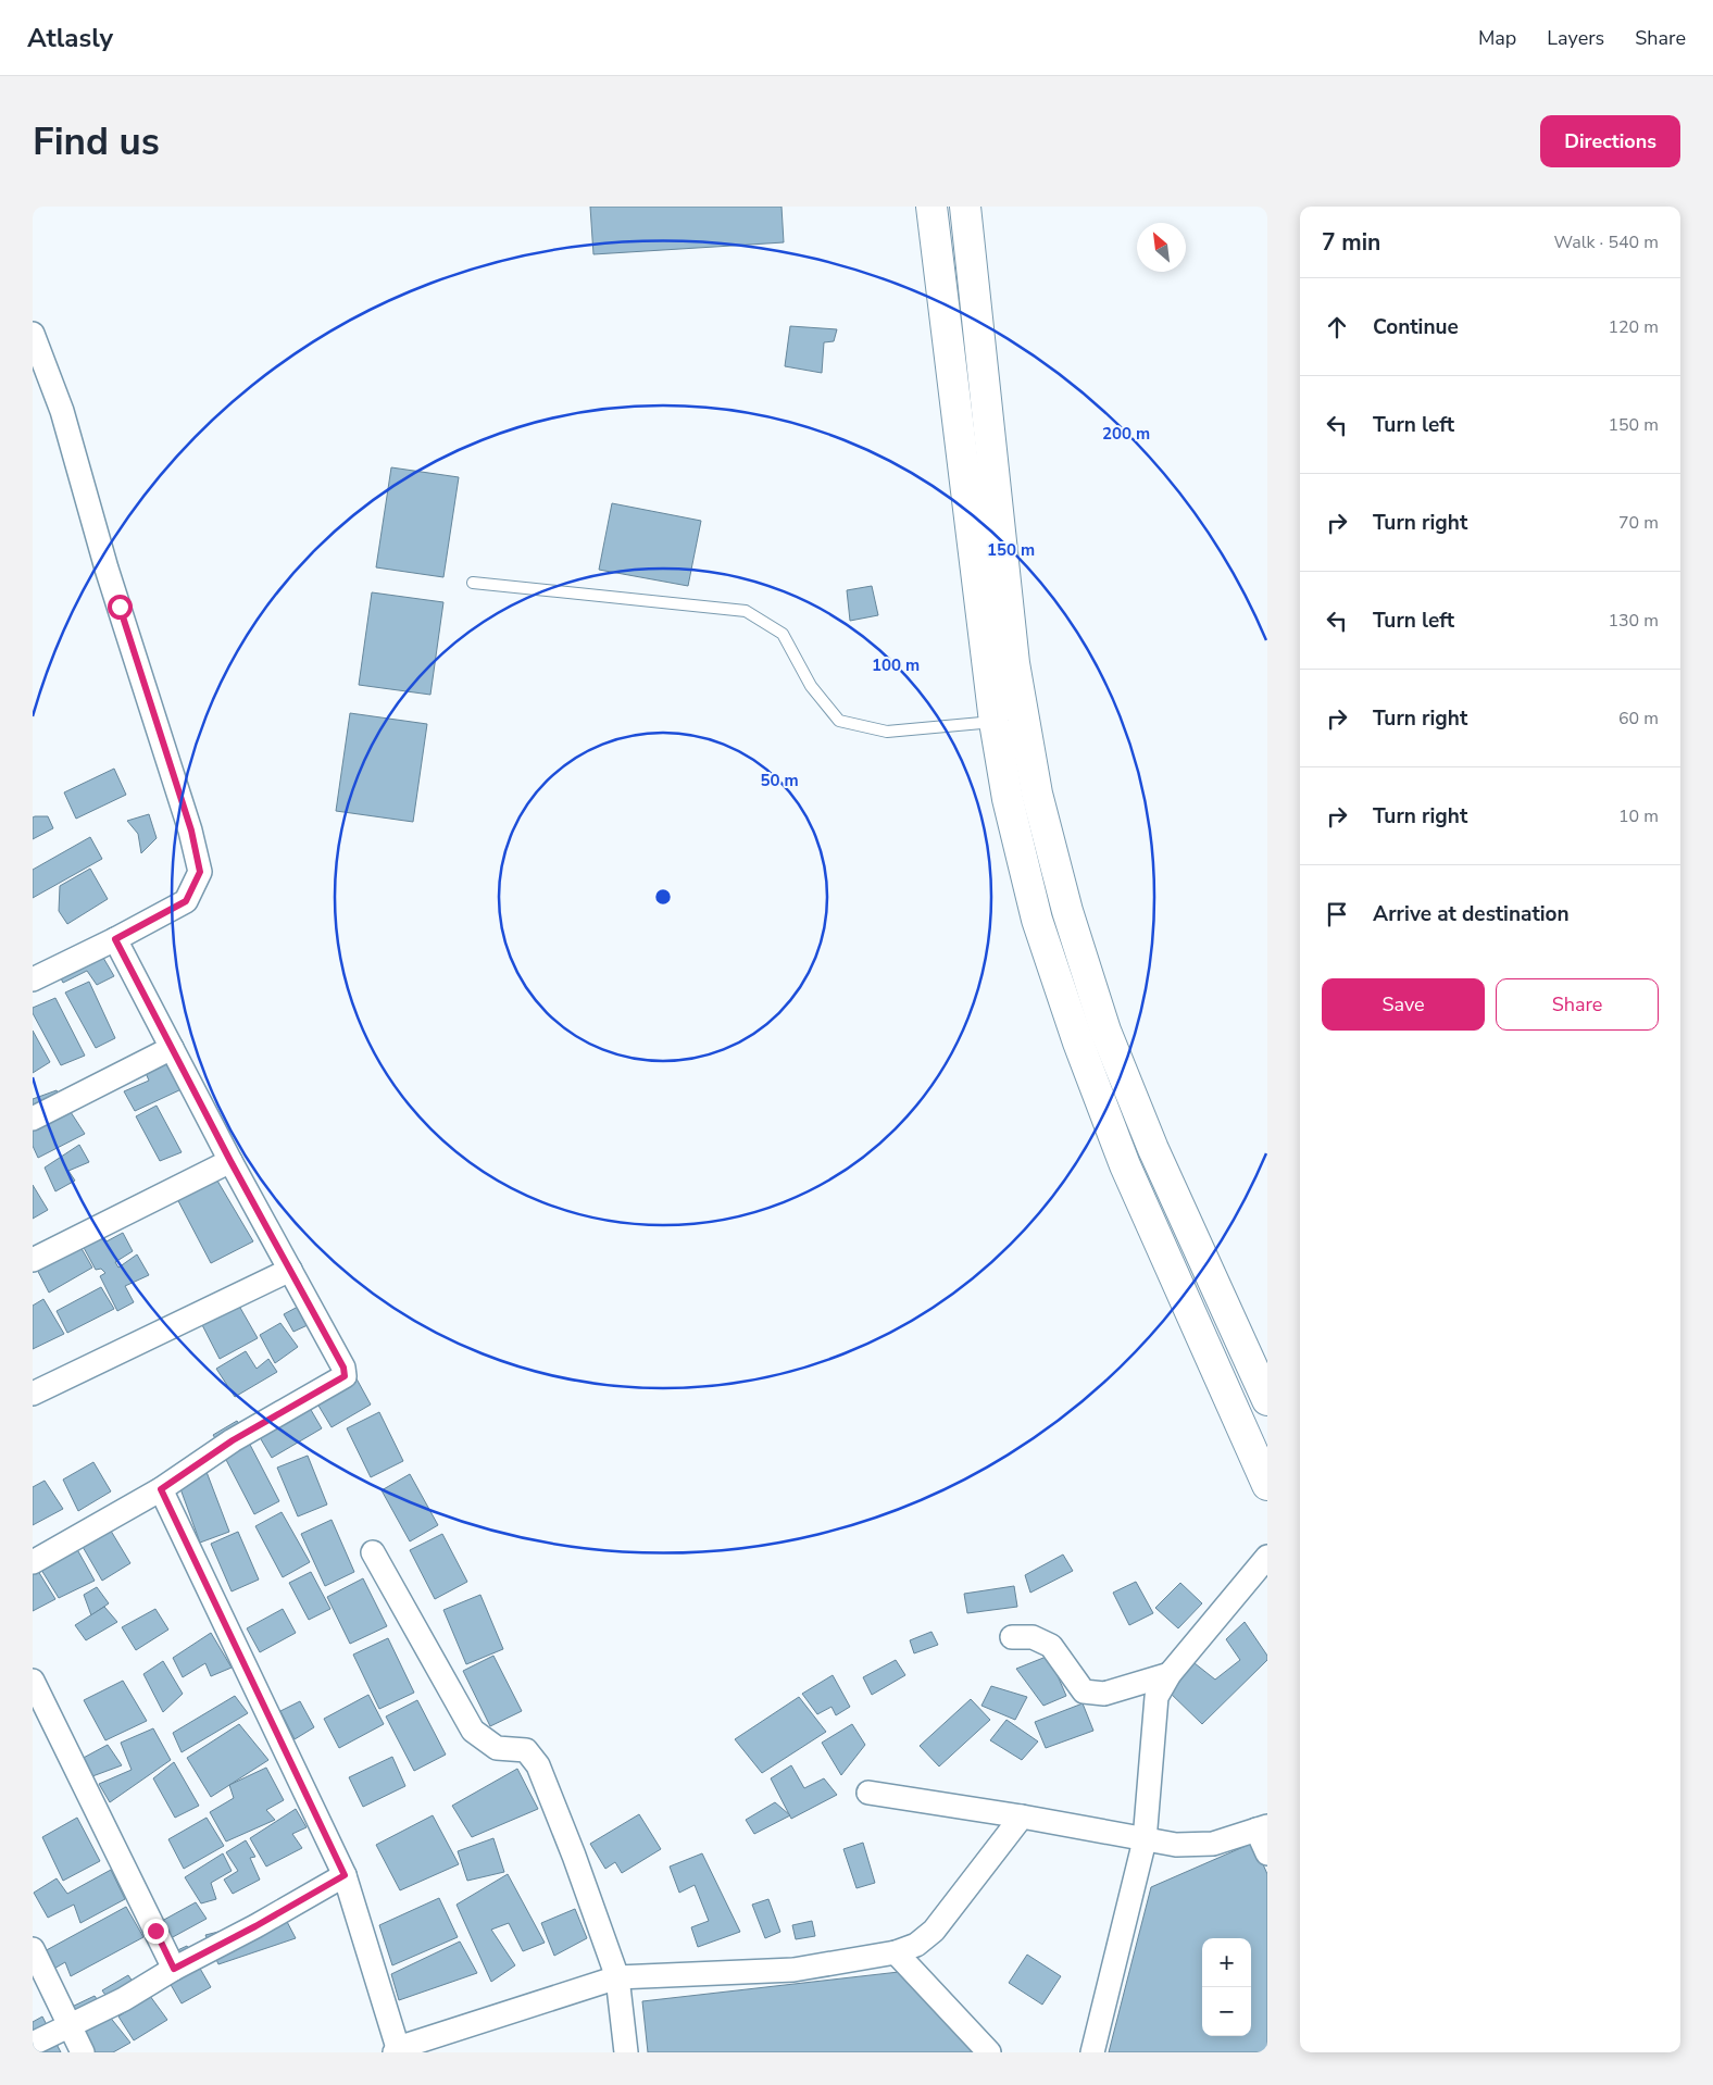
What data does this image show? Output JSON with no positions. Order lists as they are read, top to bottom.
{
  "north": "top left",
  "page": {
    "header": "Atlasly",
    "nav": ["Map", "Layers", "Share"],
    "buttons": [
      "Directions",
      ["Save", "Share"]
    ],
    "title": "Find us",
    "heading": ["7 min", "Walk · 540 m"],
    "list": [
      ["Continue", "120 m"],
      ["Turn left", "150 m"],
      ["Turn right", "70 m"],
      ["Turn left", "130 m"],
      ["Turn right", "60 m"],
      ["Turn right", "10 m"],
      "Arrive at destination"
    ],
    "map_buttons": ["+", "−"]
  },
  "rings": [
    "200 m",
    "150 m",
    "100 m",
    "50 m"
  ]
}
